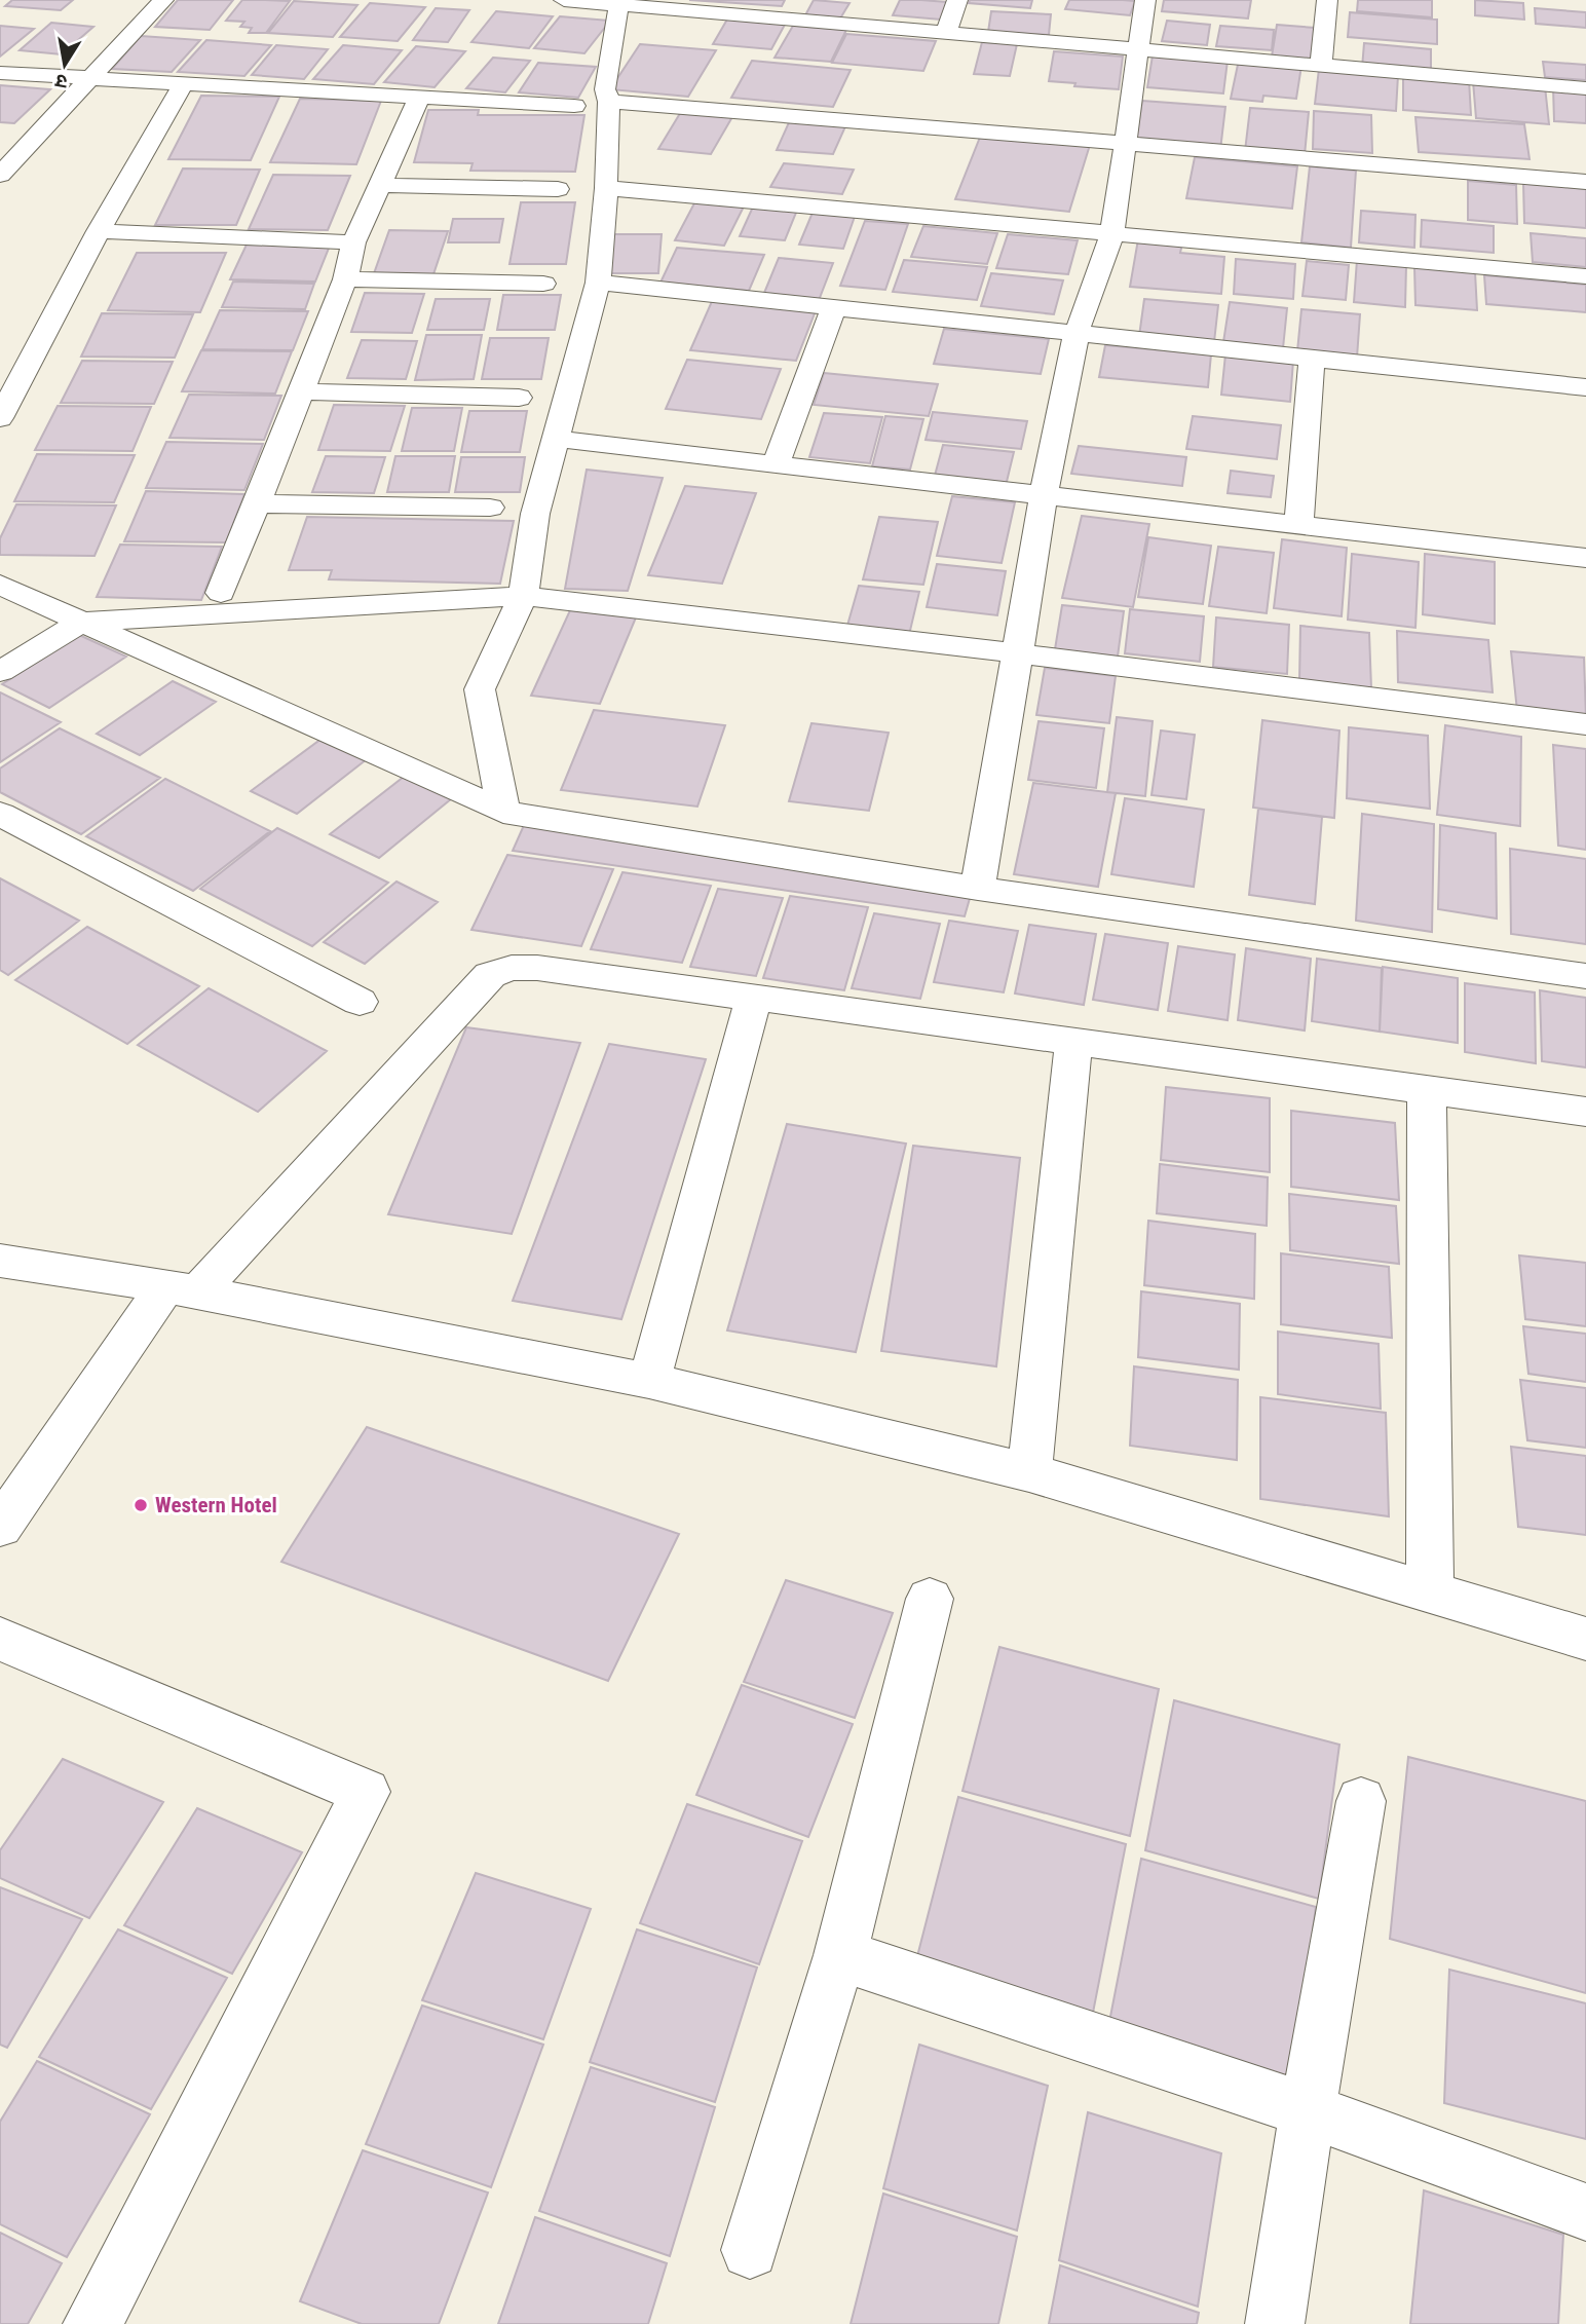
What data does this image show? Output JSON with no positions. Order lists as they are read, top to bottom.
{
  "places": ["Western Hotel"],
  "north": "bottom"
}
